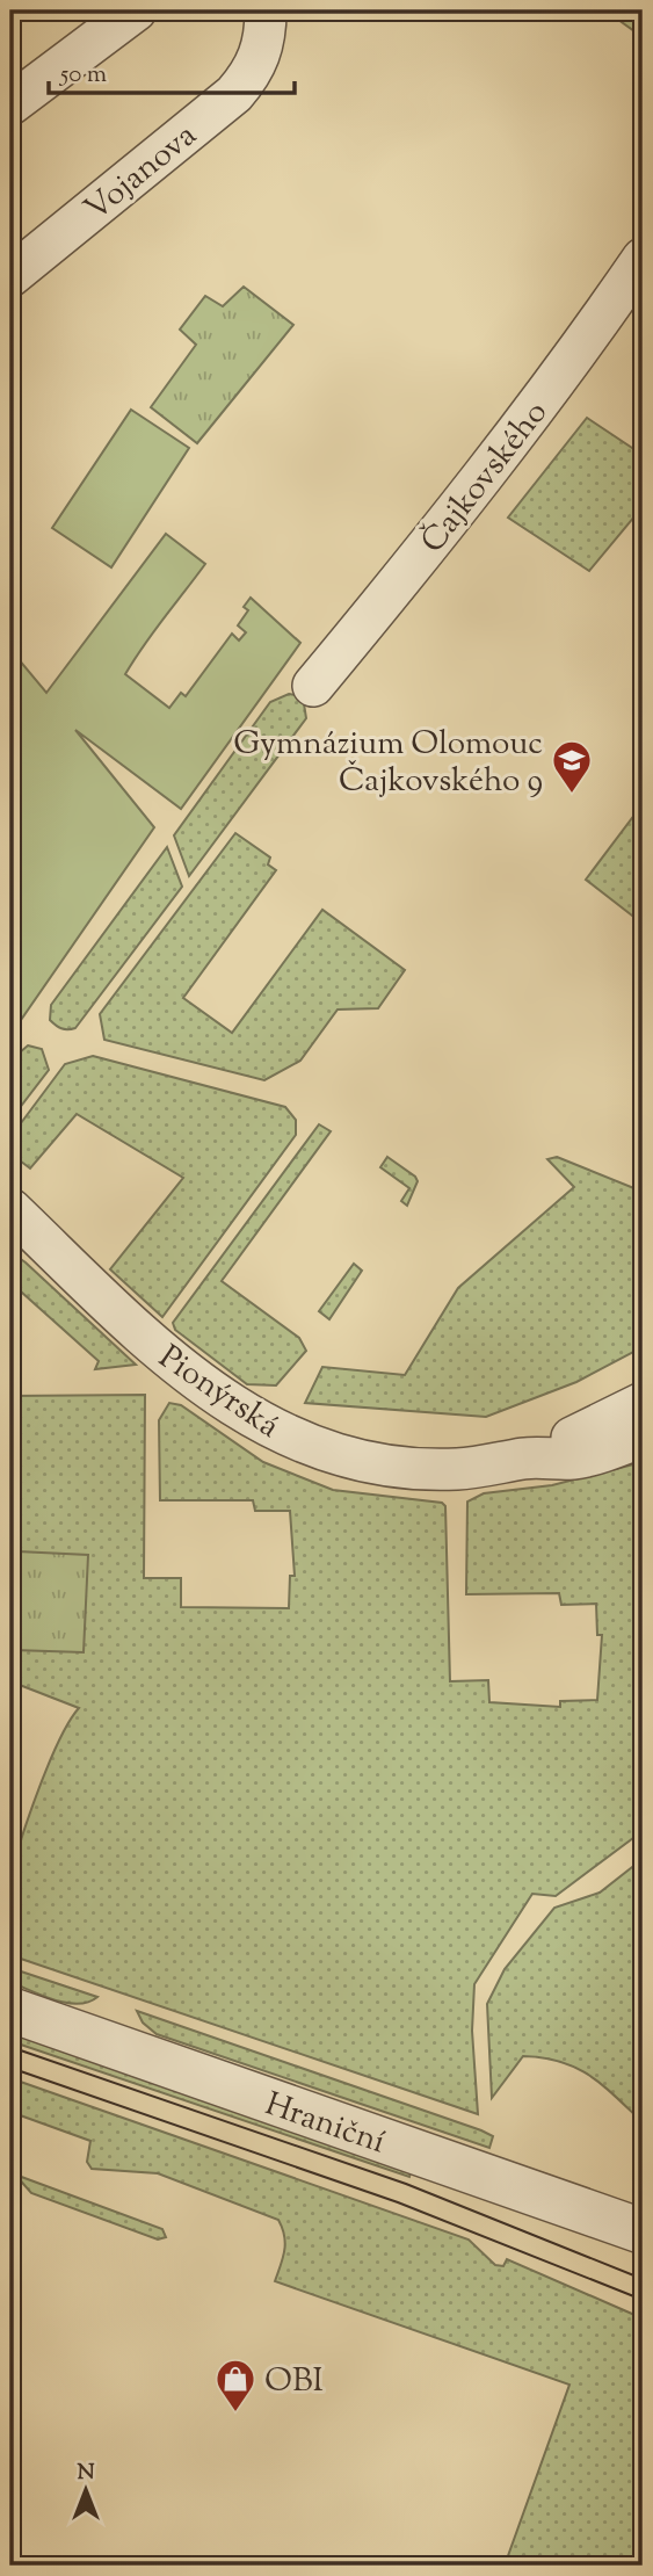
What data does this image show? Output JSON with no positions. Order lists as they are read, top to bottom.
{
  "streets": {
    "street": [
      "Vojanova",
      "Čajkovského",
      "Pionýrská",
      "Hraniční"
    ]
  },
  "places": {
    "school or university": ["Gymnázium Olomouc Čajkovského 9"],
    "shop": ["OBI"]
  },
  "scale_bar": "50 m",
  "north": "top"
}
